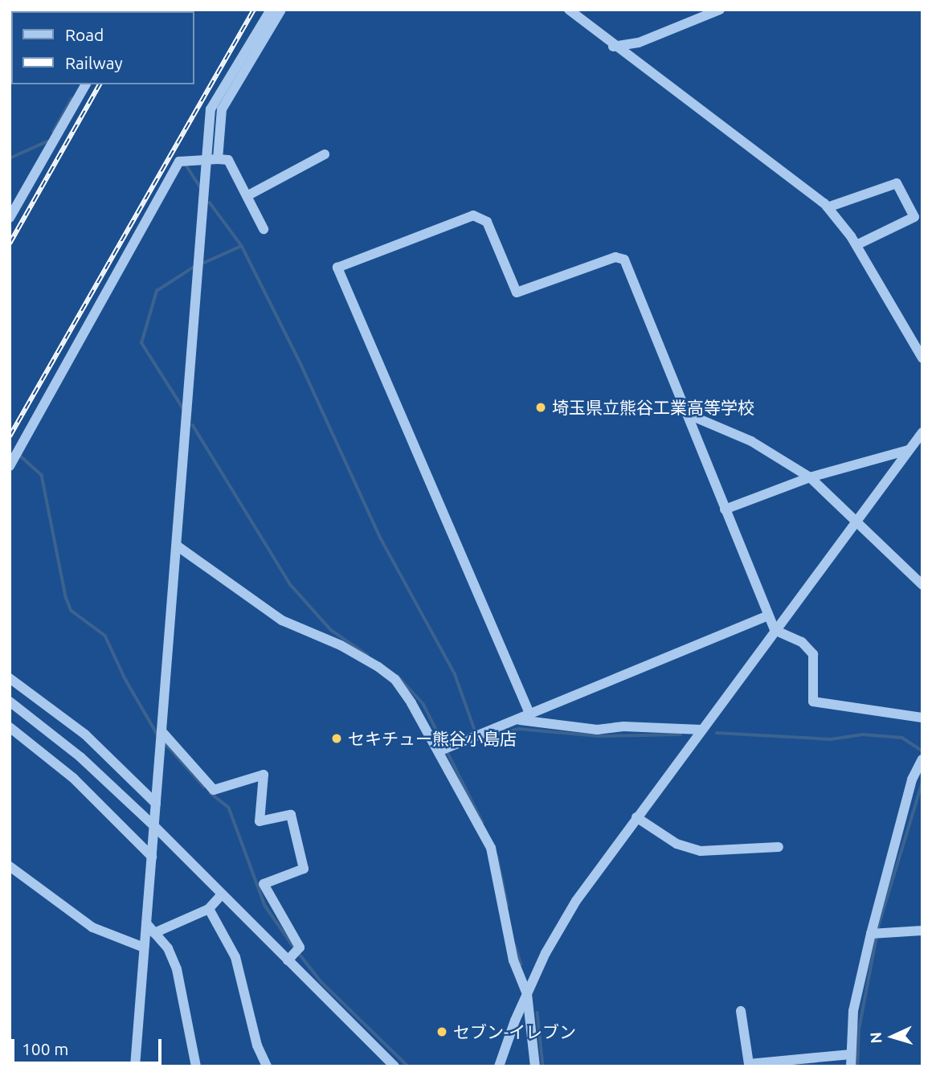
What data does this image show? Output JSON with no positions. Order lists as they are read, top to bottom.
{
  "places": ["埼玉県立熊谷工業高等学校", "セキチュー熊谷小島店", "セブン-イレブン"],
  "legend": ["Road", "Railway"],
  "scale_bar": "100 m",
  "north": "left"
}
